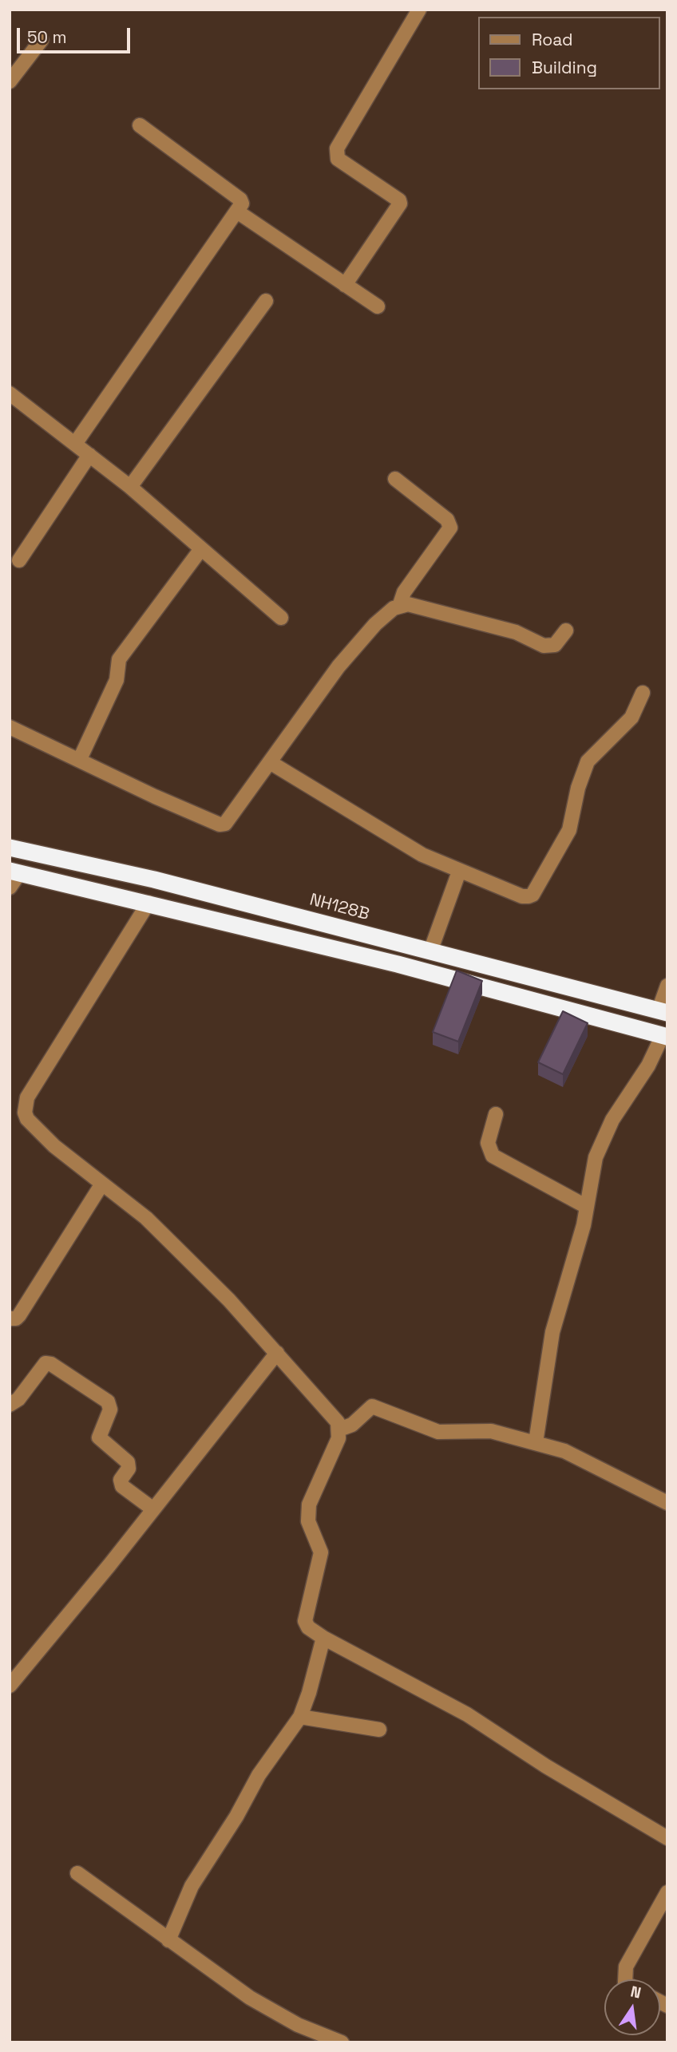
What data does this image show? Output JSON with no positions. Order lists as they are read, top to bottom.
{
  "streets": {
    "highway": ["NH128B"]
  },
  "legend": ["Road", "Building"],
  "scale_bar": "50 m",
  "north": "top"
}
